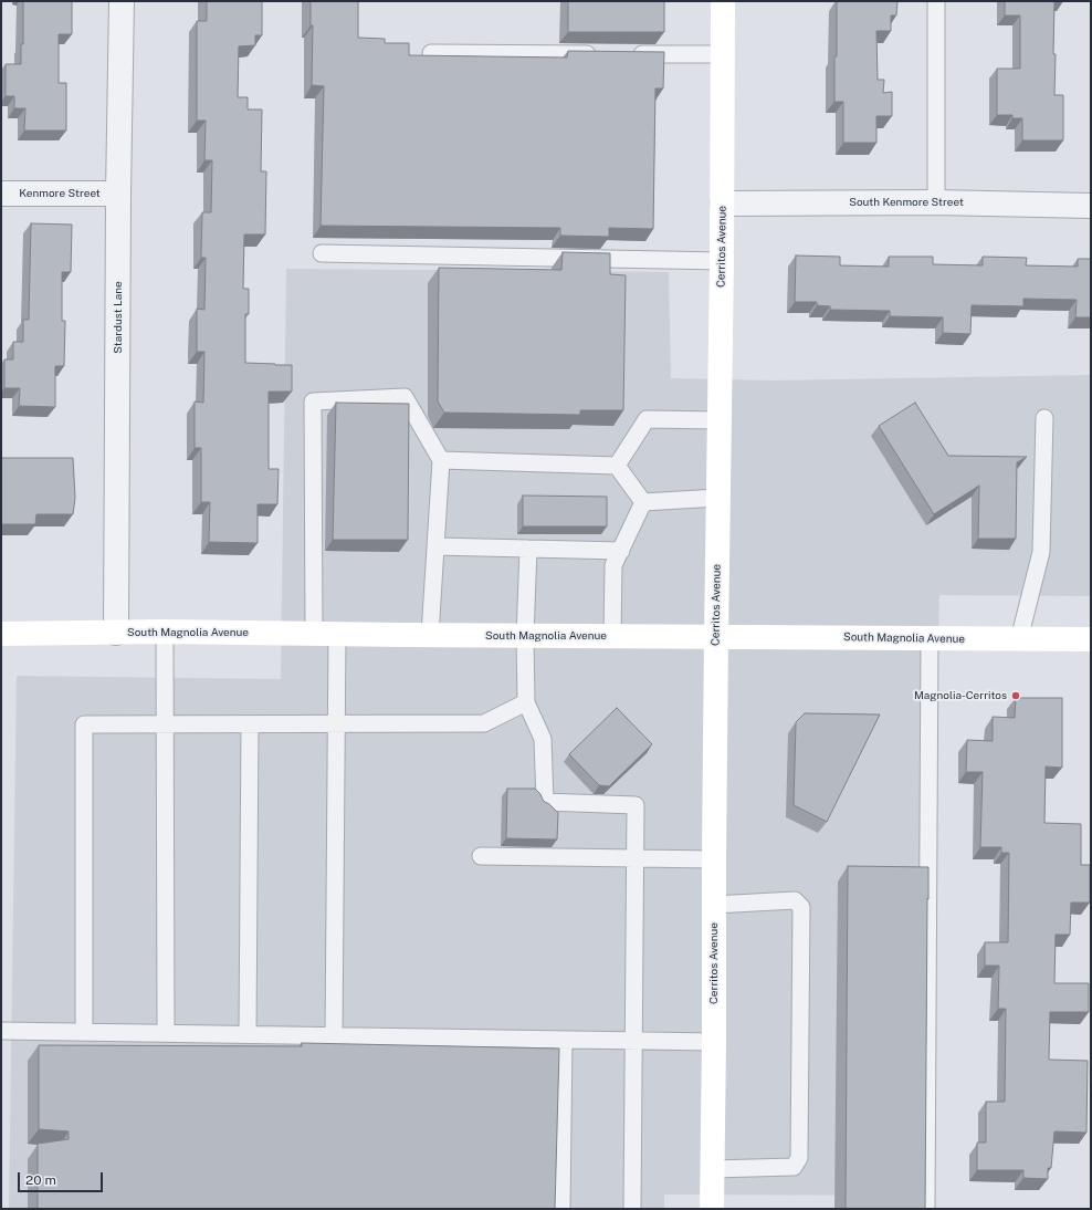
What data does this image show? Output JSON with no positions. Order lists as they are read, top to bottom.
{
  "streets": {
    "street": [
      "Kenmore Street",
      "South Kenmore Street",
      "Cerritos Avenue",
      "Stardust Lane",
      "South Magnolia Avenue"
    ]
  },
  "crossings": [
    ["Kenmore Street", "Stardust Lane"],
    ["South Kenmore Street", "Cerritos Avenue"],
    ["Cerritos Avenue", "South Magnolia Avenue"],
    ["Stardust Lane", "South Magnolia Avenue"]
  ],
  "places": ["Magnolia-Cerritos"],
  "scale_bar": "20 m"
}
